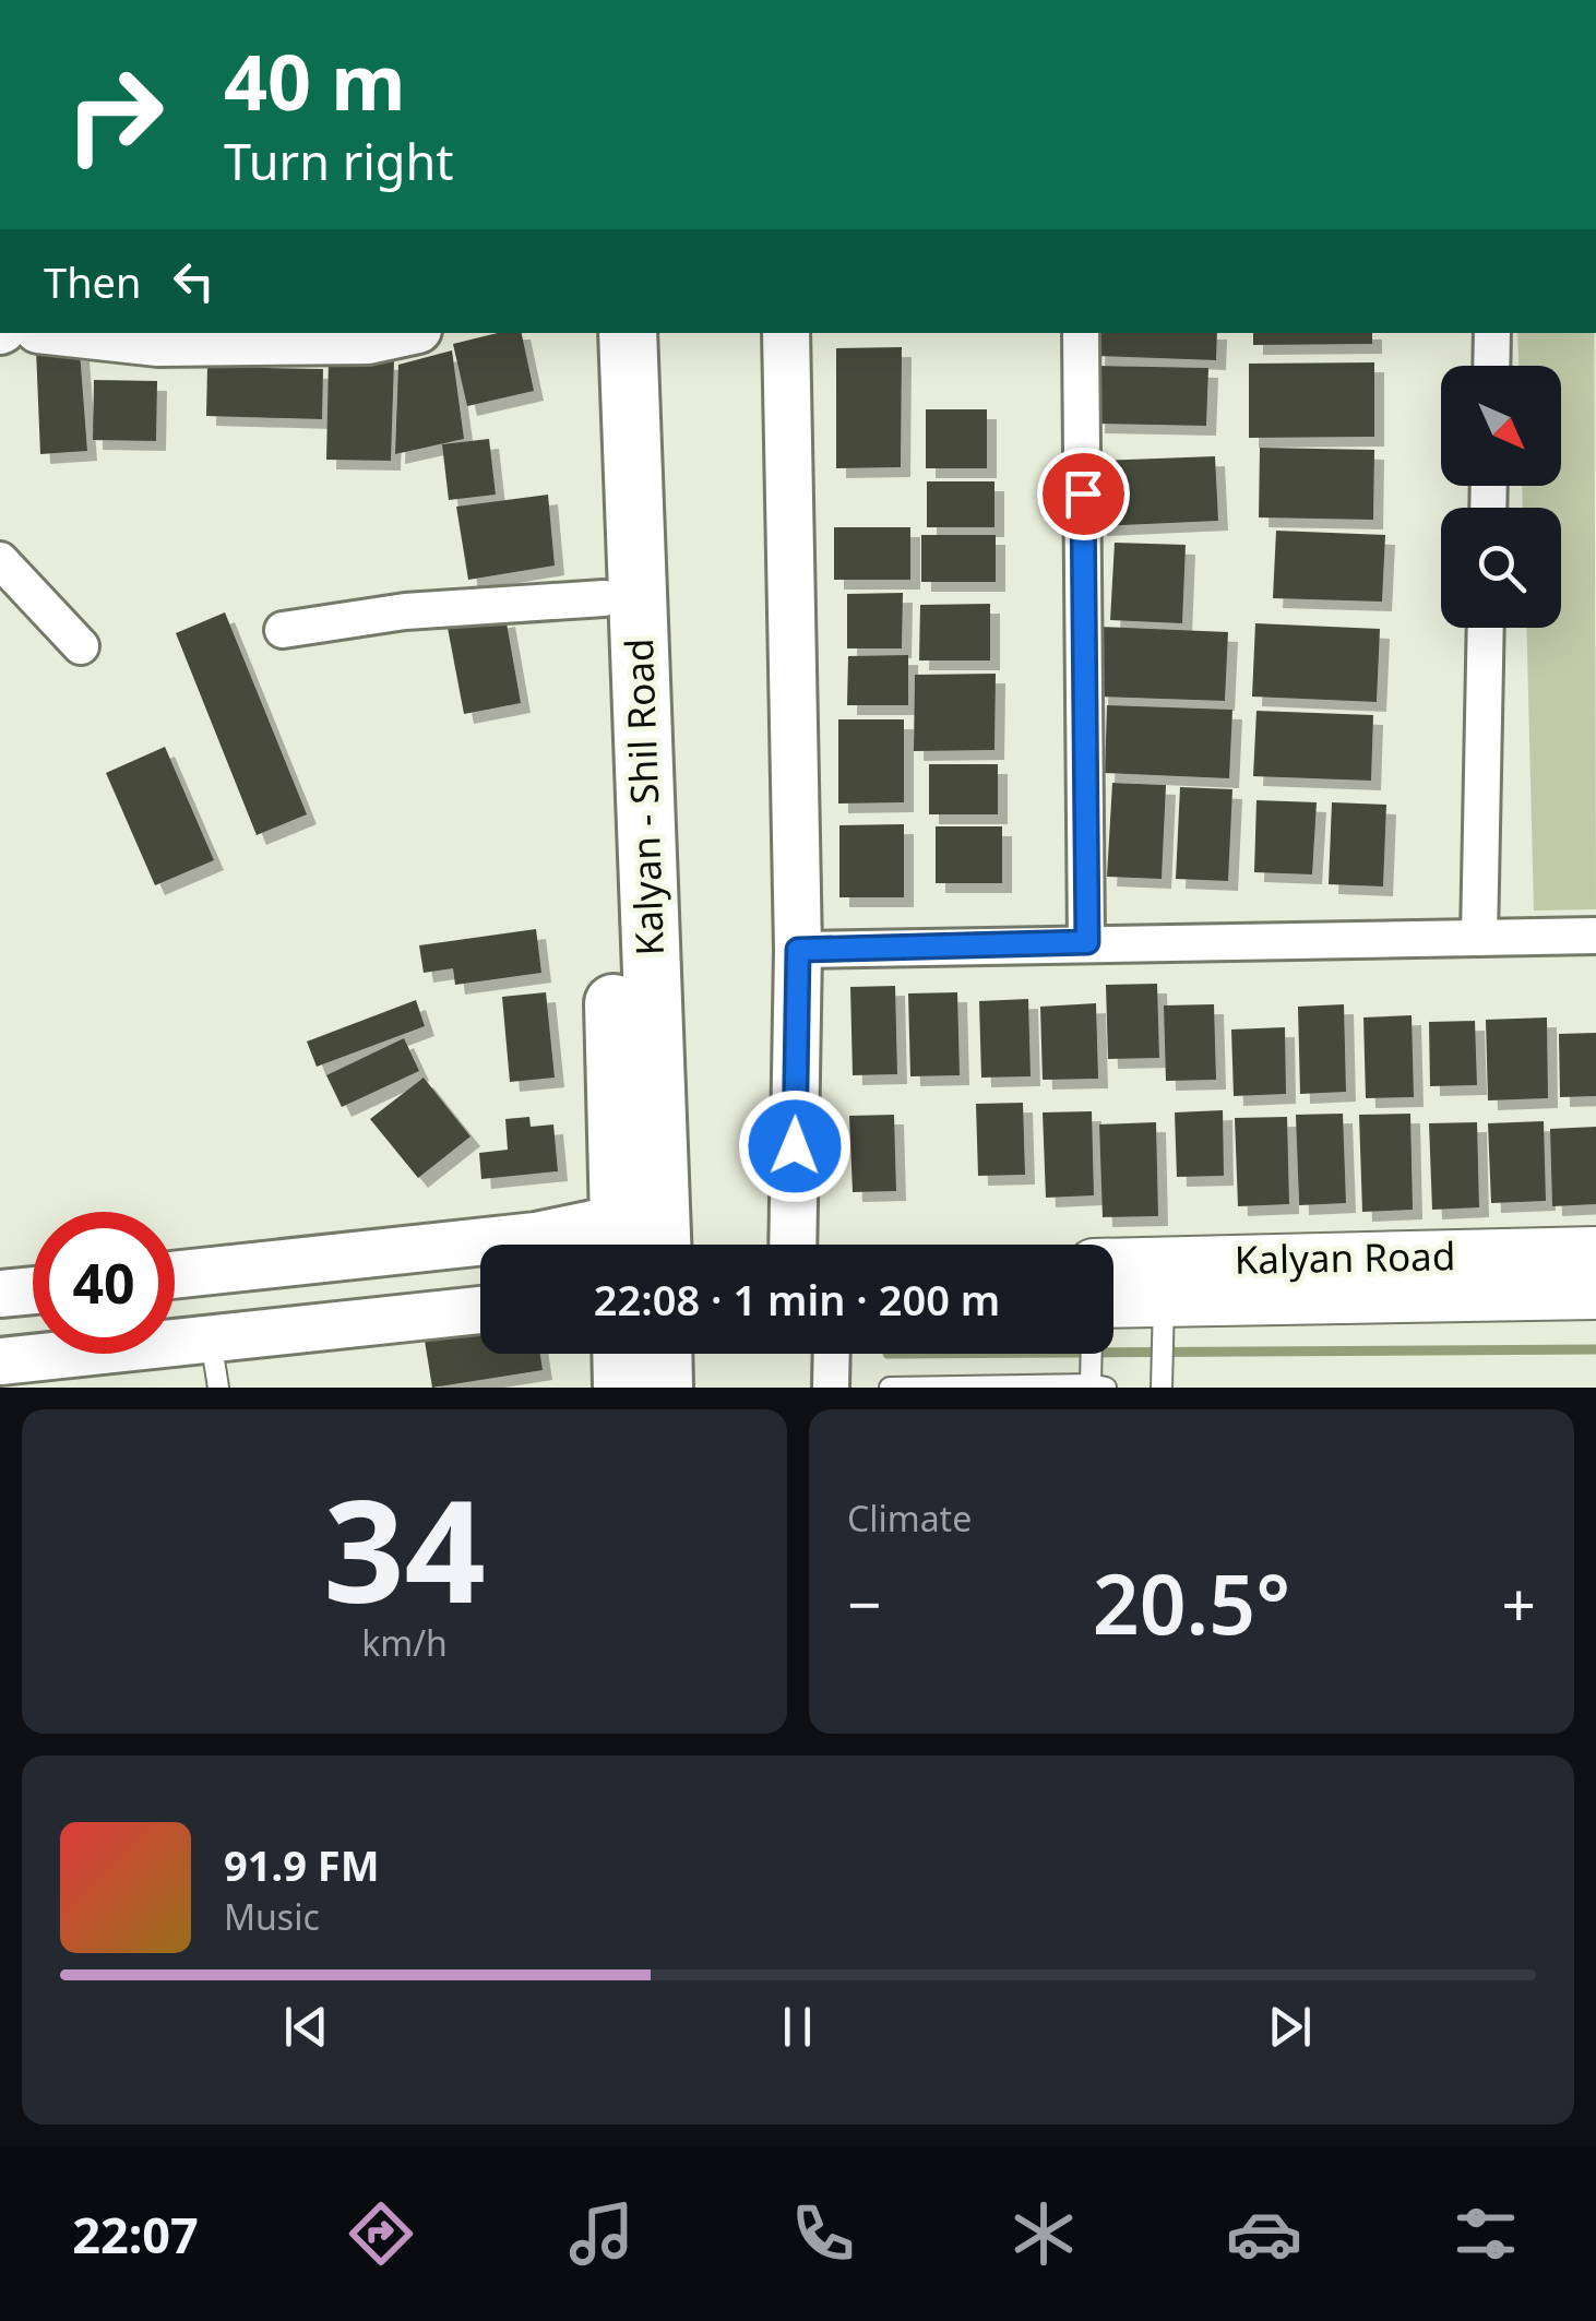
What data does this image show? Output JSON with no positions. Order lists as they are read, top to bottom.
{
  "streets": {
    "main road": ["Kalyan - Shil Road", "Kalyan Road"]
  },
  "north": "bottom right",
  "page": {
    "turn": ["40 m", "Turn right"],
    "then": "Then",
    "limit": "40",
    "trip": "22:08 · 1 min · 200 m",
    "tile": [
      ["34", "km/h"],
      "Climate"
    ],
    "heat": ["−", "20.5°", "+"],
    "song": ["91.9 FM", "Music"],
    "tabs": "22:07"
  }
}
